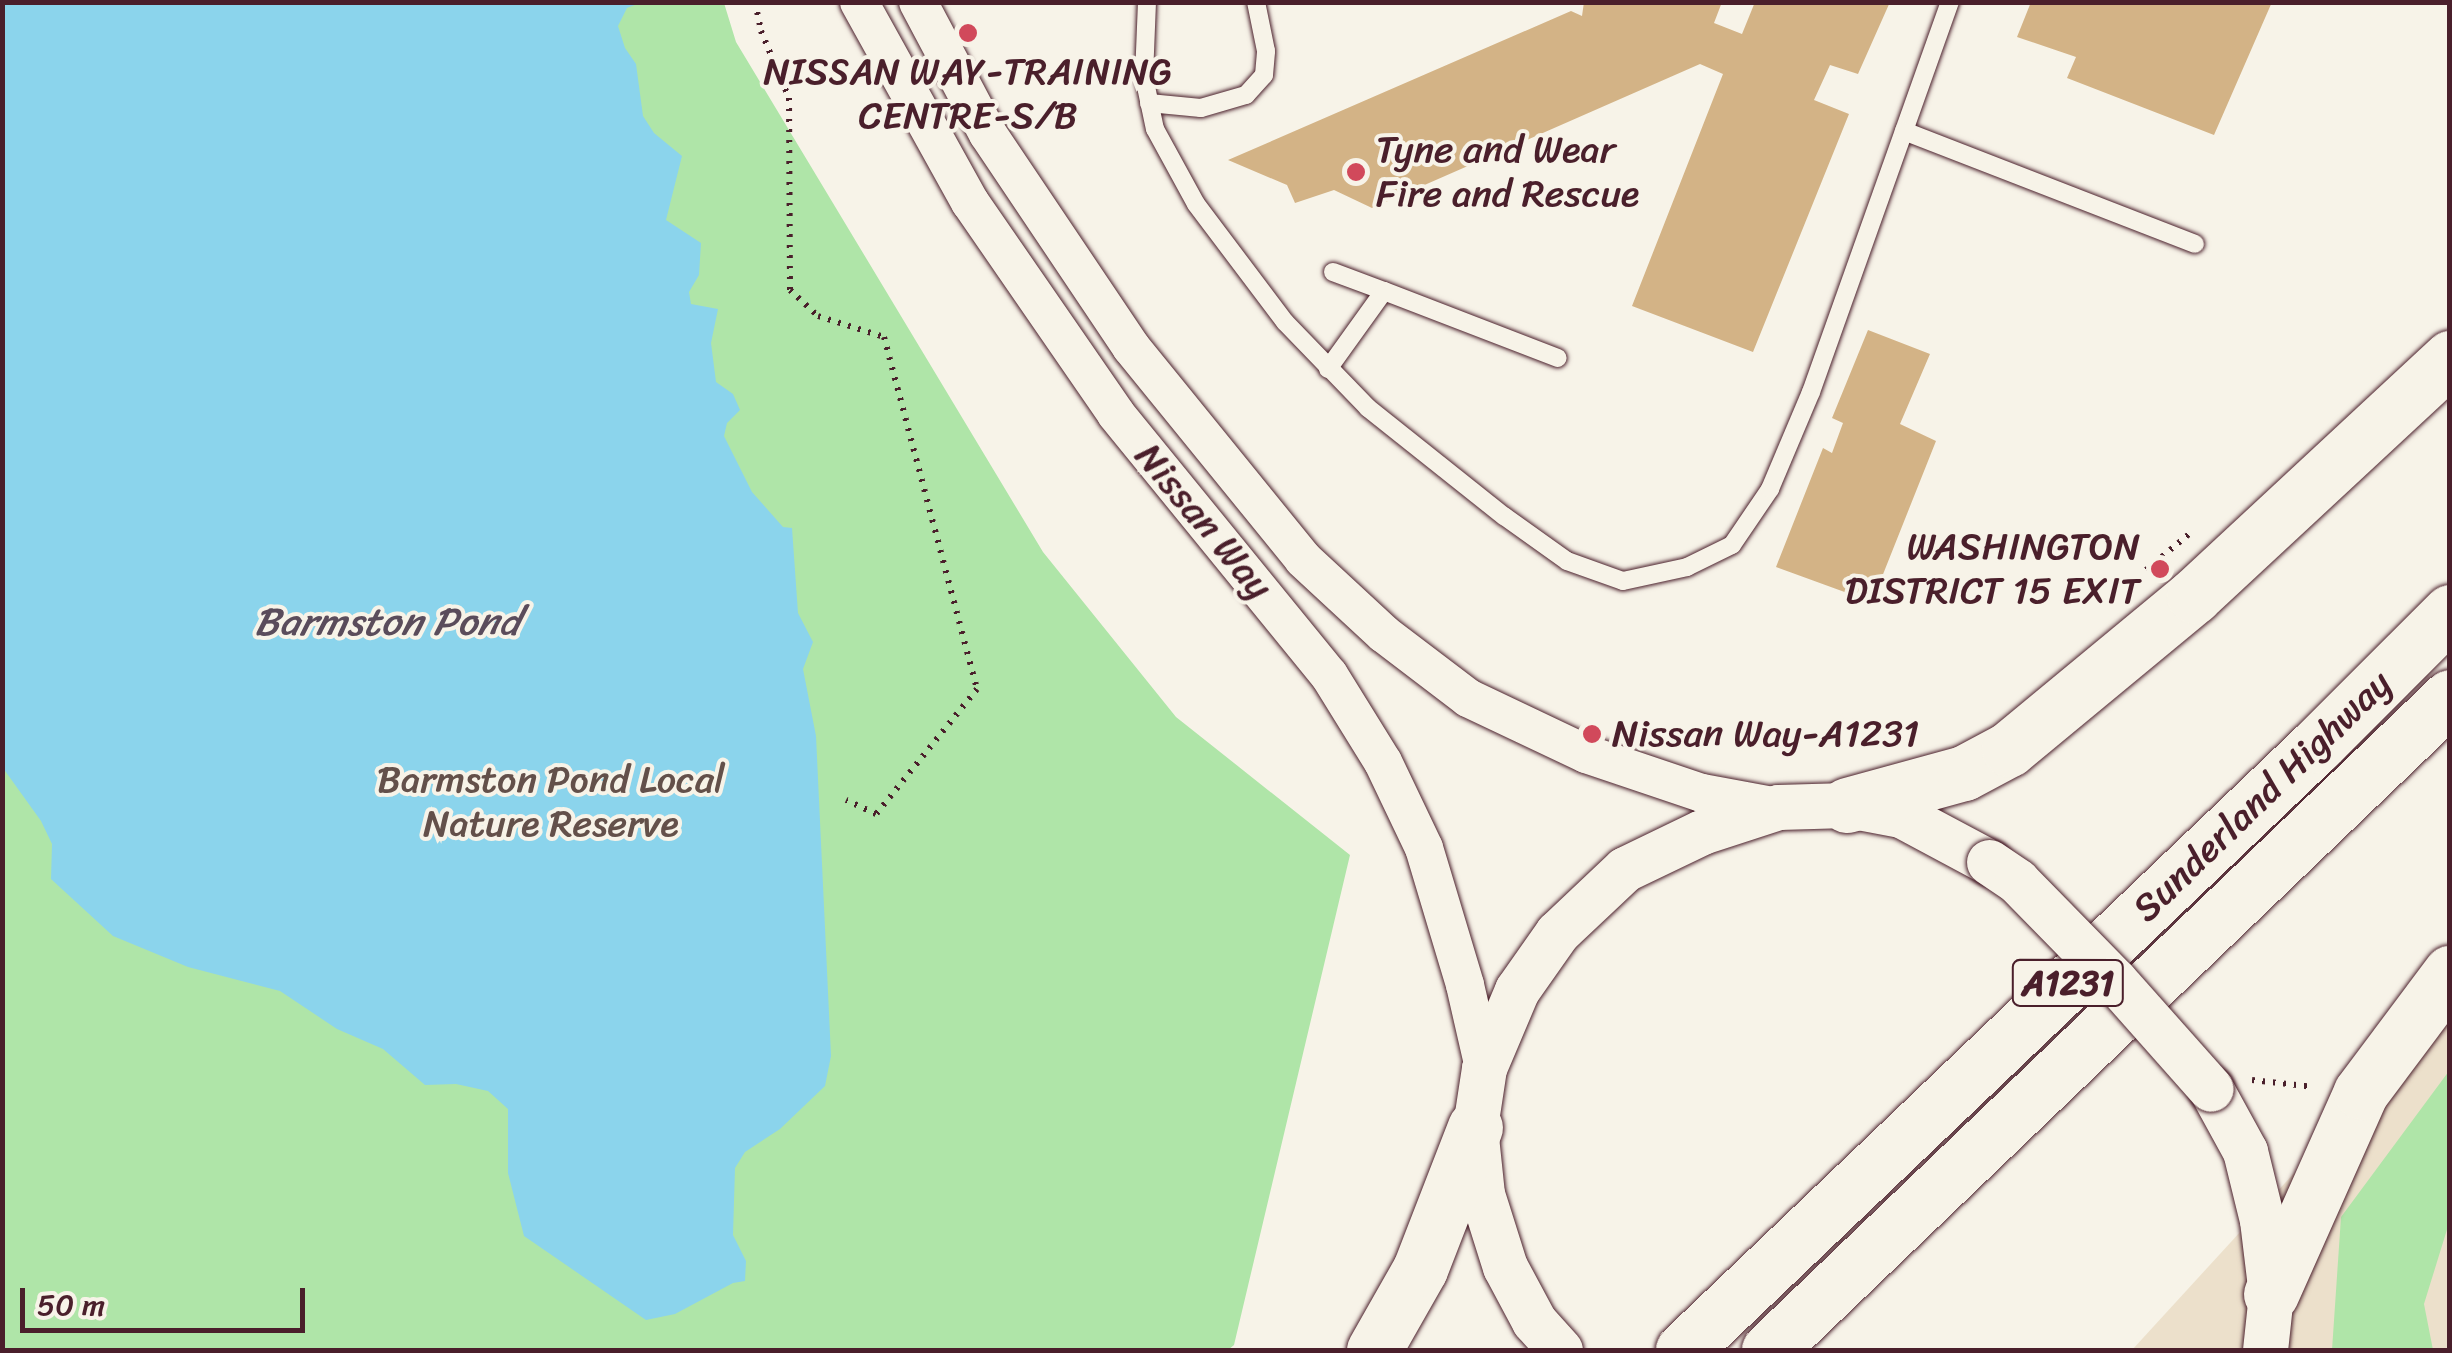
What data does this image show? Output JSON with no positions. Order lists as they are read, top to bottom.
{
  "streets": {
    "highway": ["Sunderland Highway", "A1231"],
    "street": ["Nissan Way"]
  },
  "water": ["Barmston Pond"],
  "parks": ["Barmston Pond Local Nature Reserve"],
  "places": [
    "NISSAN WAY-TRAINING CENTRE-S/B",
    "Tyne and Wear Fire and Rescue",
    "WASHINGTON DISTRICT 15 EXIT",
    "Nissan Way-A1231"
  ],
  "scale_bar": "50 m"
}
